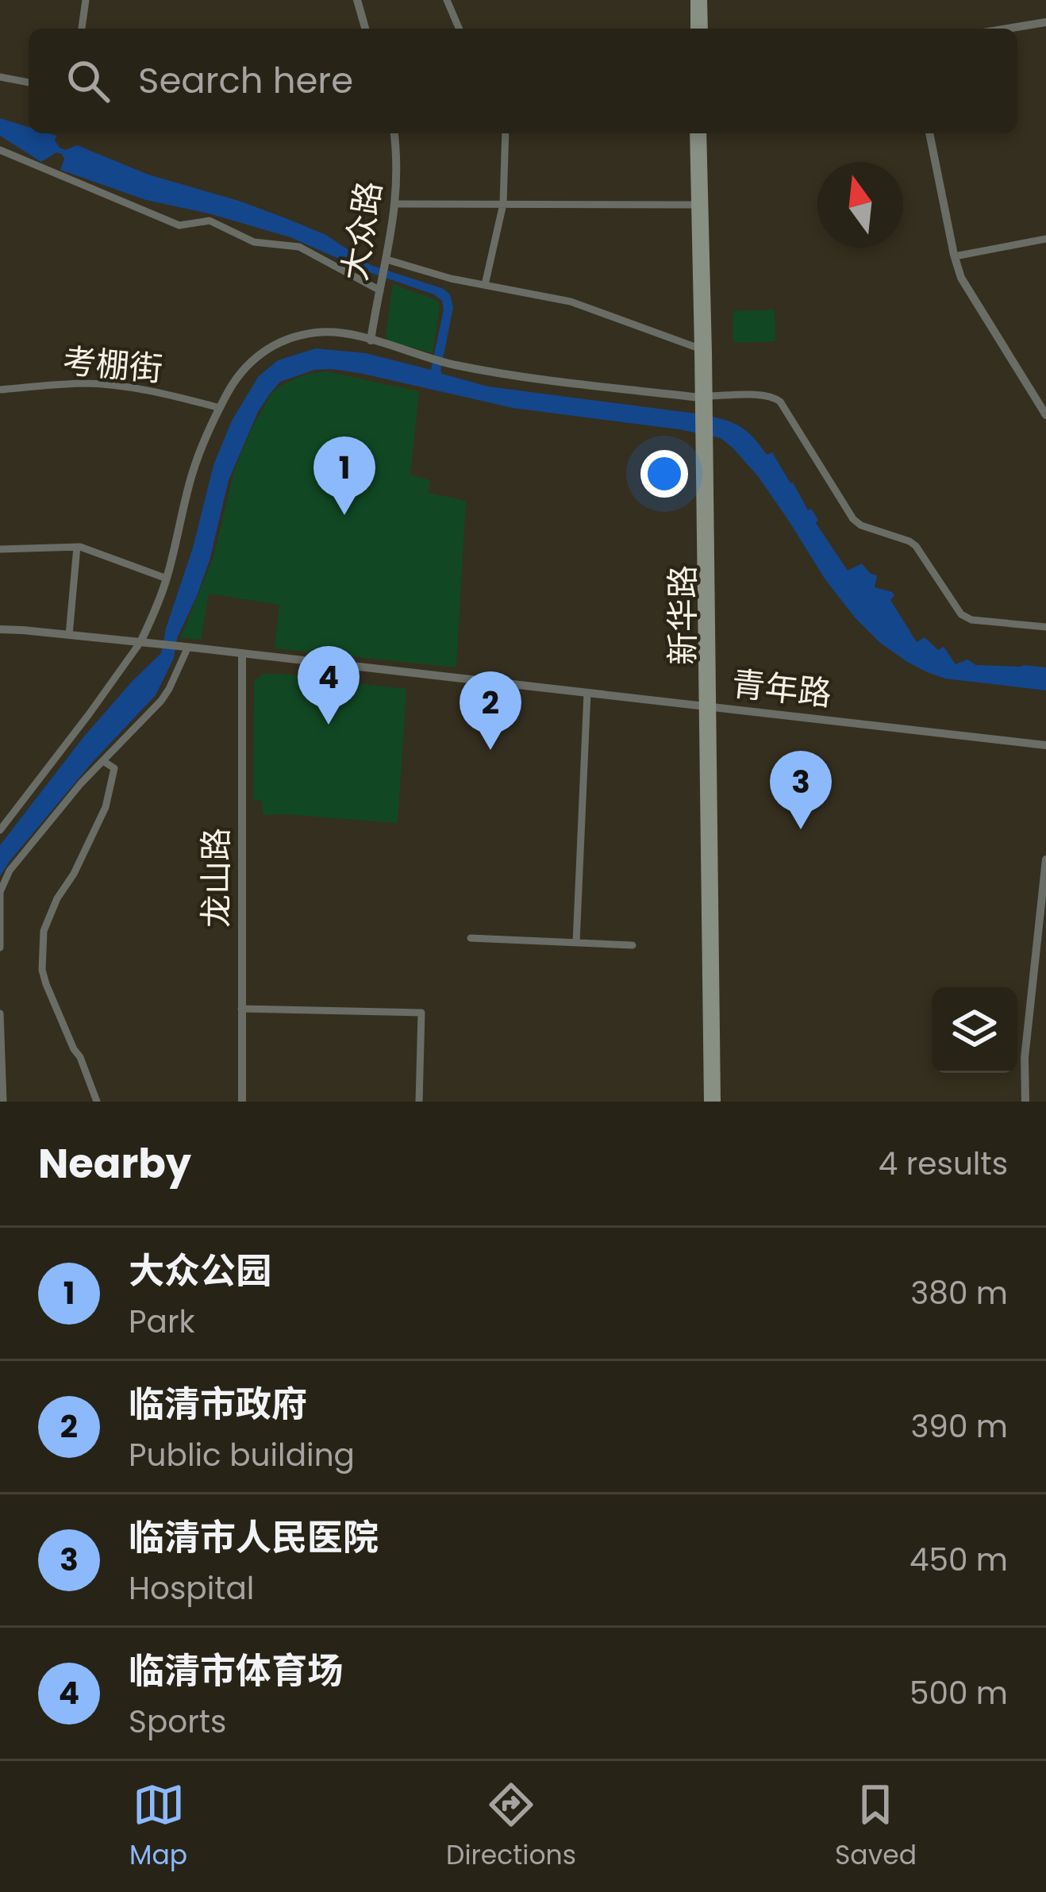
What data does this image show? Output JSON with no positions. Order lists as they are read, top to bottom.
{
  "streets": {
    "main road": ["新华路"],
    "street": [
      "大众路",
      "考棚街",
      "青年路",
      "龙山路"
    ]
  },
  "crossings": [
    ["新华路", "青年路"],
    ["青年路", "龙山路"]
  ],
  "north": "top",
  "page": {
    "search": "Search here",
    "pins": [
      "1",
      "4",
      "2",
      "3"
    ],
    "heading": ["Nearby", "4 results"],
    "list": [
      {
        "mark": "1",
        "name": "大众公园",
        "note": "Park",
        "value": "380 m"
      },
      {
        "mark": "2",
        "name": "临清市政府",
        "note": "Public building",
        "value": "390 m"
      },
      {
        "mark": "3",
        "name": "临清市人民医院",
        "note": "Hospital",
        "value": "450 m"
      },
      {
        "mark": "4",
        "name": "临清市体育场",
        "note": "Sports",
        "value": "500 m"
      }
    ],
    "nav": ["Map", "Directions", "Saved"]
  }
}
